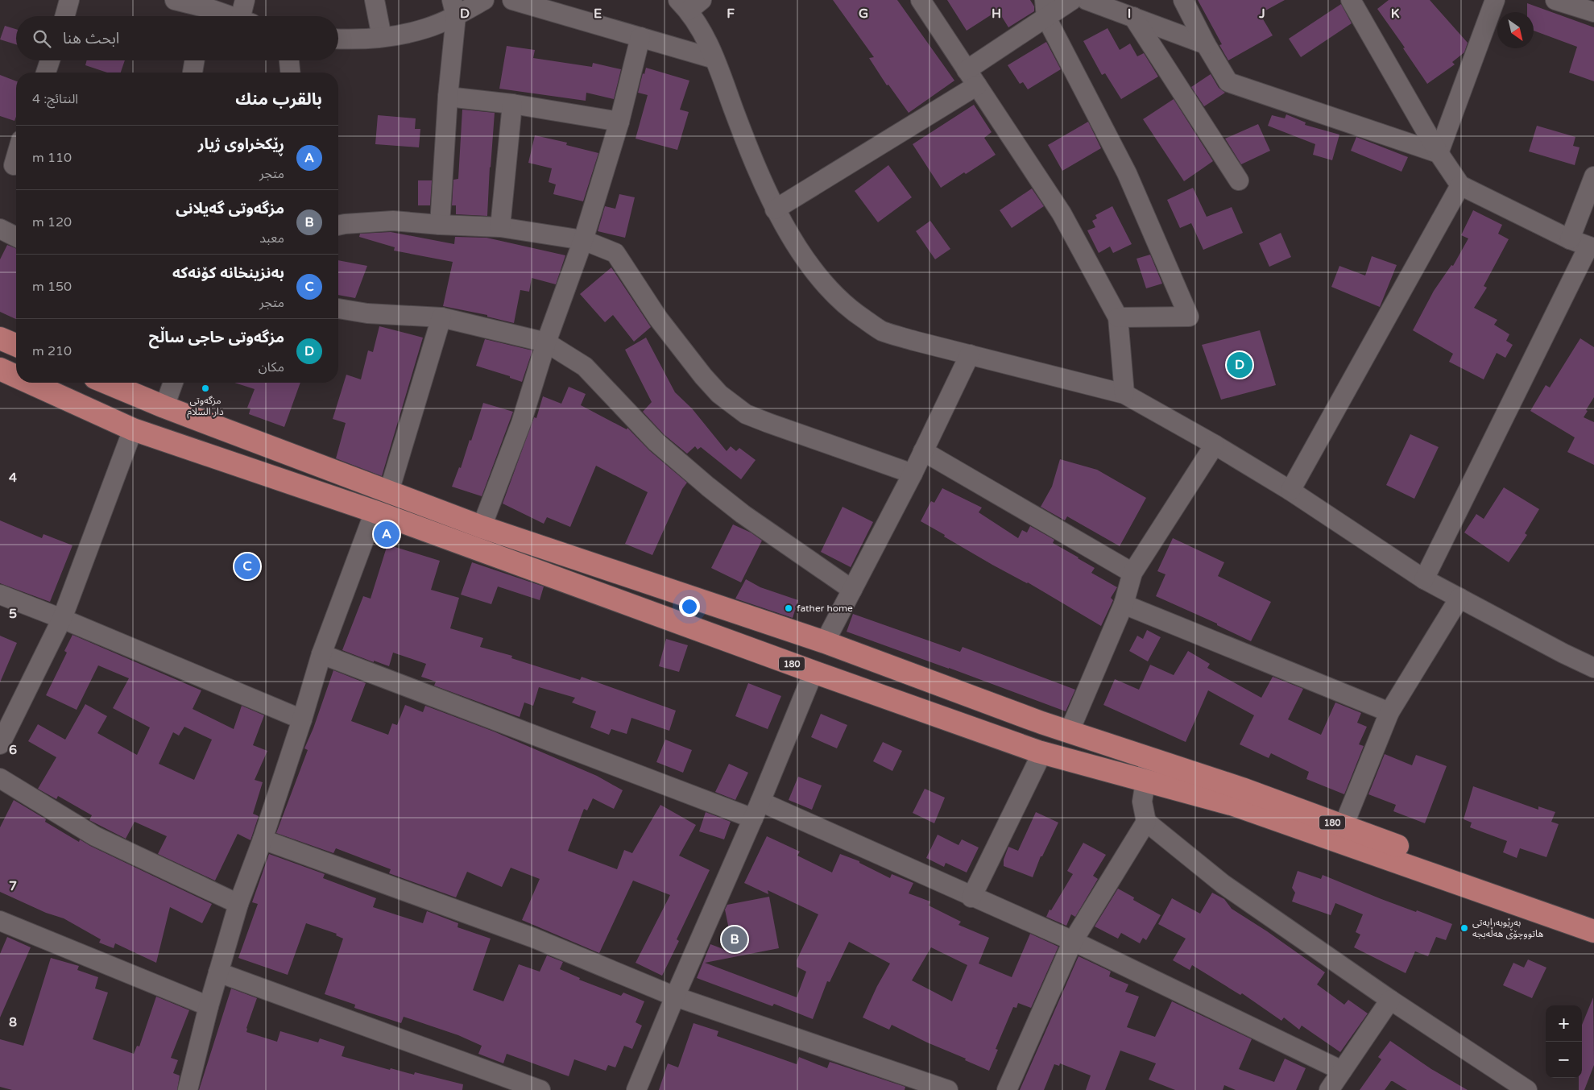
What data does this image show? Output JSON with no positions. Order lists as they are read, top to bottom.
{
  "streets": {
    "highway": ["180"]
  },
  "places": ["مزگەوتی دار السلام", "father home", "بەڕێوبەرایەتی هاتووچۆی هەڵەبجە"],
  "north": "bottom right",
  "page": {
    "search": "ابحث هنا",
    "heading": ["بالقرب منك", "النتائج: 4"],
    "list": [
      {
        "mark": "A",
        "name": "ڕێکخراوی ژیار",
        "note": "متجر",
        "value": "110 m"
      },
      {
        "mark": "B",
        "name": "مزگەوتی گەیلانی",
        "note": "معبد",
        "value": "120 m"
      },
      {
        "mark": "C",
        "name": "بەنزینخانە کۆنەکە",
        "note": "متجر",
        "value": "150 m"
      },
      {
        "mark": "D",
        "name": "مزگەوتی حاجی ساڵح",
        "note": "مكان",
        "value": "210 m"
      }
    ],
    "pins": [
      "D",
      "A",
      "C",
      "B"
    ],
    "map_buttons": ["+", "−"]
  },
  "grid": {
    "columns": [
      "D",
      "E",
      "F",
      "G",
      "H",
      "I",
      "J",
      "K"
    ],
    "rows": [
      "4",
      "5",
      "6",
      "7",
      "8"
    ]
  }
}
